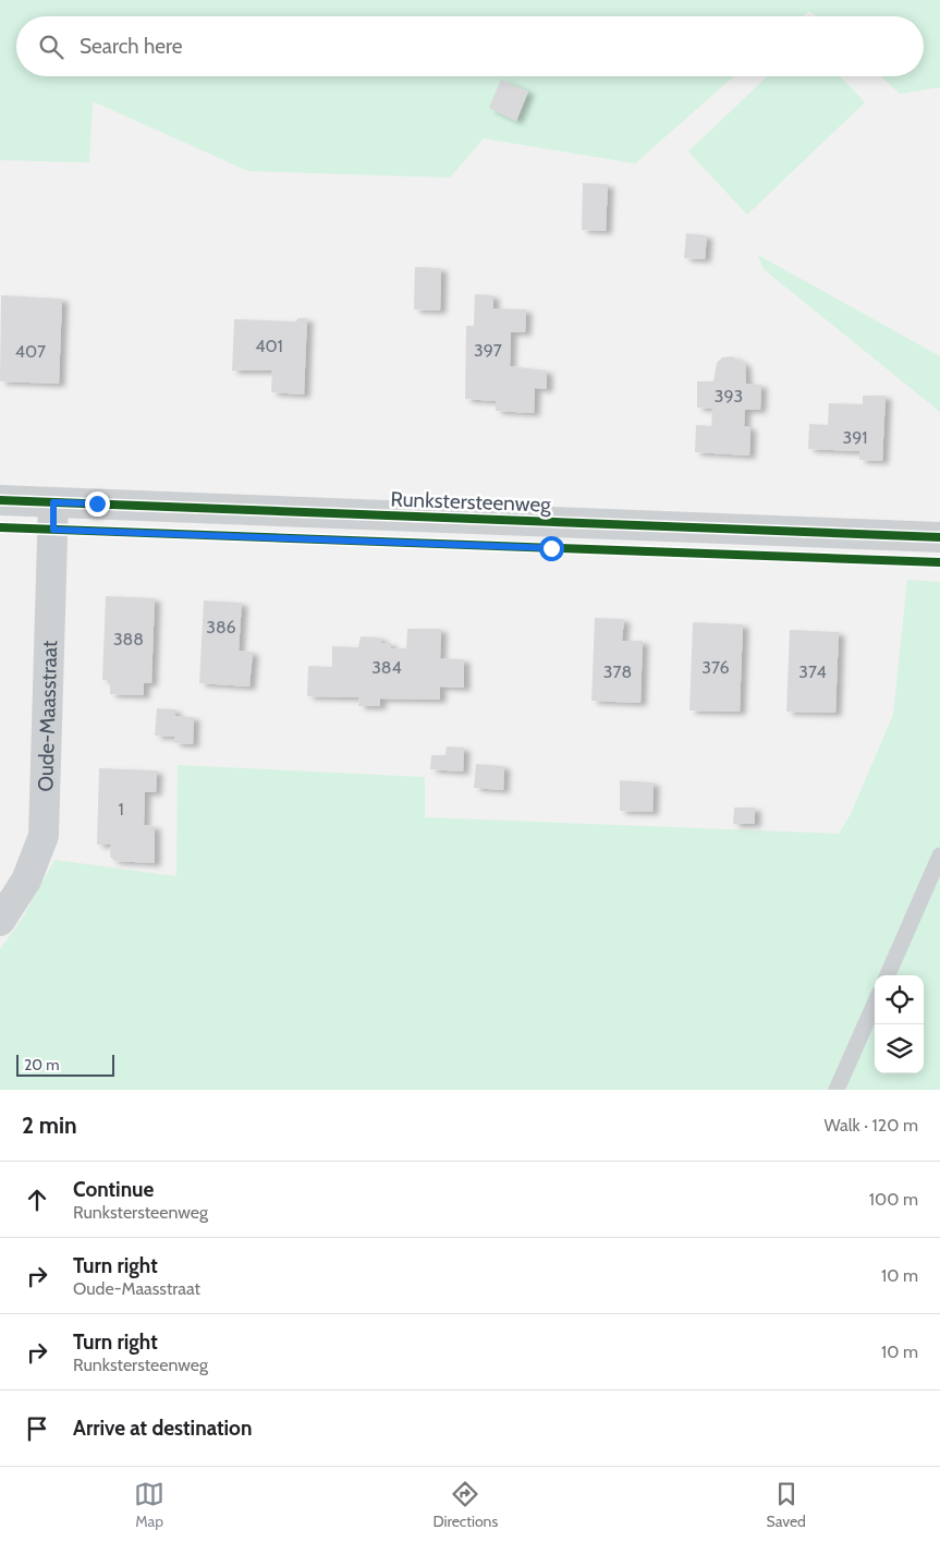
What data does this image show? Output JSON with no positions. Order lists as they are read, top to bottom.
{
  "streets": {
    "street": ["Runkstersteenweg", "Oude-Maasstraat"]
  },
  "crossings": [
    ["Runkstersteenweg", "Oude-Maasstraat"]
  ],
  "house_numbers": [
    "401",
    "397",
    "407",
    "393",
    "391",
    "386",
    "388",
    "384",
    "376",
    "378",
    "374",
    "1"
  ],
  "scale_bar": "20 m",
  "page": {
    "search": "Search here",
    "scale": "20 m",
    "heading": ["2 min", "Walk · 120 m"],
    "list": [
      ["Continue", "Runkstersteenweg", "100 m"],
      ["Turn right", "Oude-Maasstraat", "10 m"],
      ["Turn right", "Runkstersteenweg", "10 m"],
      "Arrive at destination"
    ],
    "nav": ["Map", "Directions", "Saved"]
  }
}
